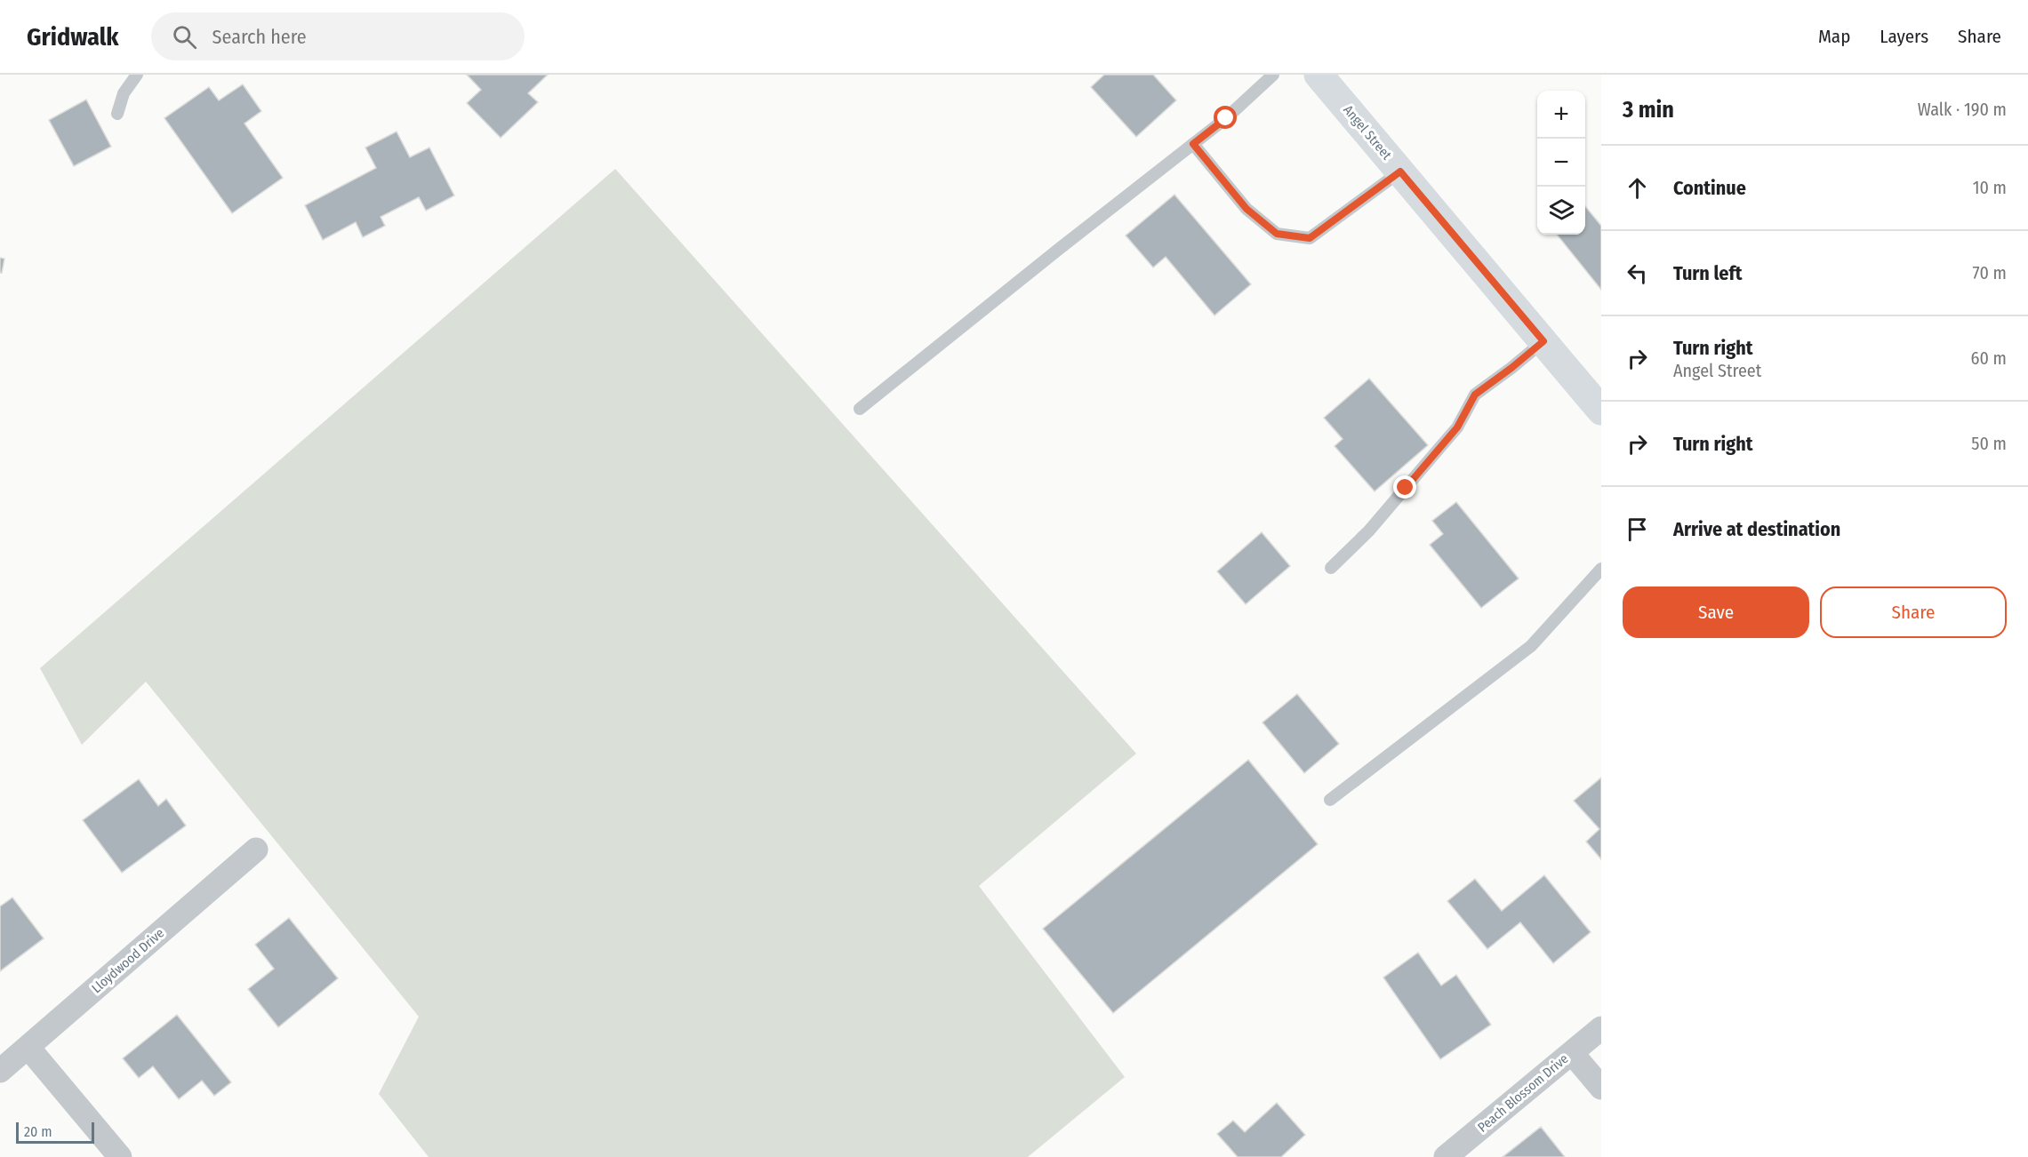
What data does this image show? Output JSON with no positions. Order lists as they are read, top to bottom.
{
  "streets": {
    "main road": ["Angel Street"],
    "street": ["Lloydwood Drive", "Peach Blossom Drive"]
  },
  "scale_bar": "20 m",
  "page": {
    "header": "Gridwalk",
    "search": "Search here",
    "nav": ["Map", "Layers", "Share"],
    "heading": ["3 min", "Walk · 190 m"],
    "map_buttons": ["+", "−"],
    "list": [
      ["Continue", "10 m"],
      ["Turn left", "70 m"],
      ["Turn right", "Angel Street", "60 m"],
      ["Turn right", "50 m"],
      "Arrive at destination"
    ],
    "buttons": ["Save", "Share"],
    "scale": "20 m"
  }
}
